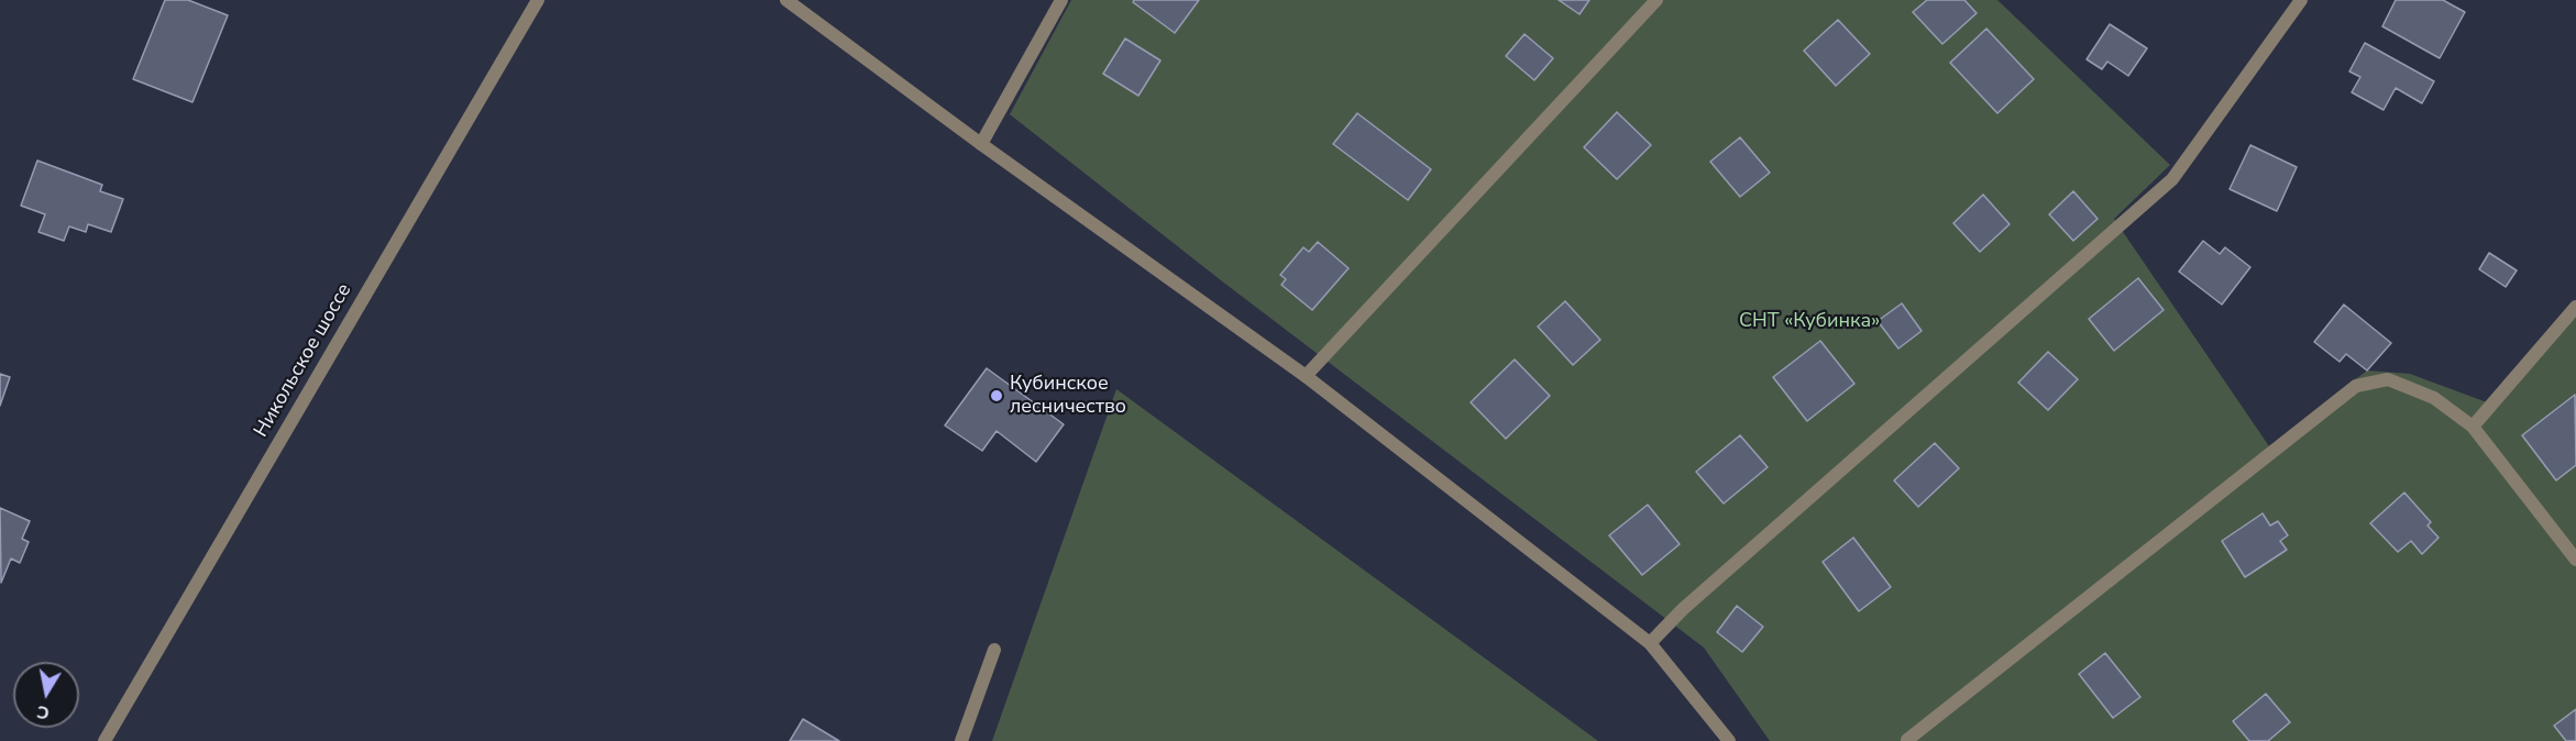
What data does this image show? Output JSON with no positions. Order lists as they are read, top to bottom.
{
  "streets": {
    "street": ["Никольское шоссе"]
  },
  "parks": ["СНТ «Кубинка»"],
  "places": ["Кубинское лесничество"],
  "north": "bottom"
}
